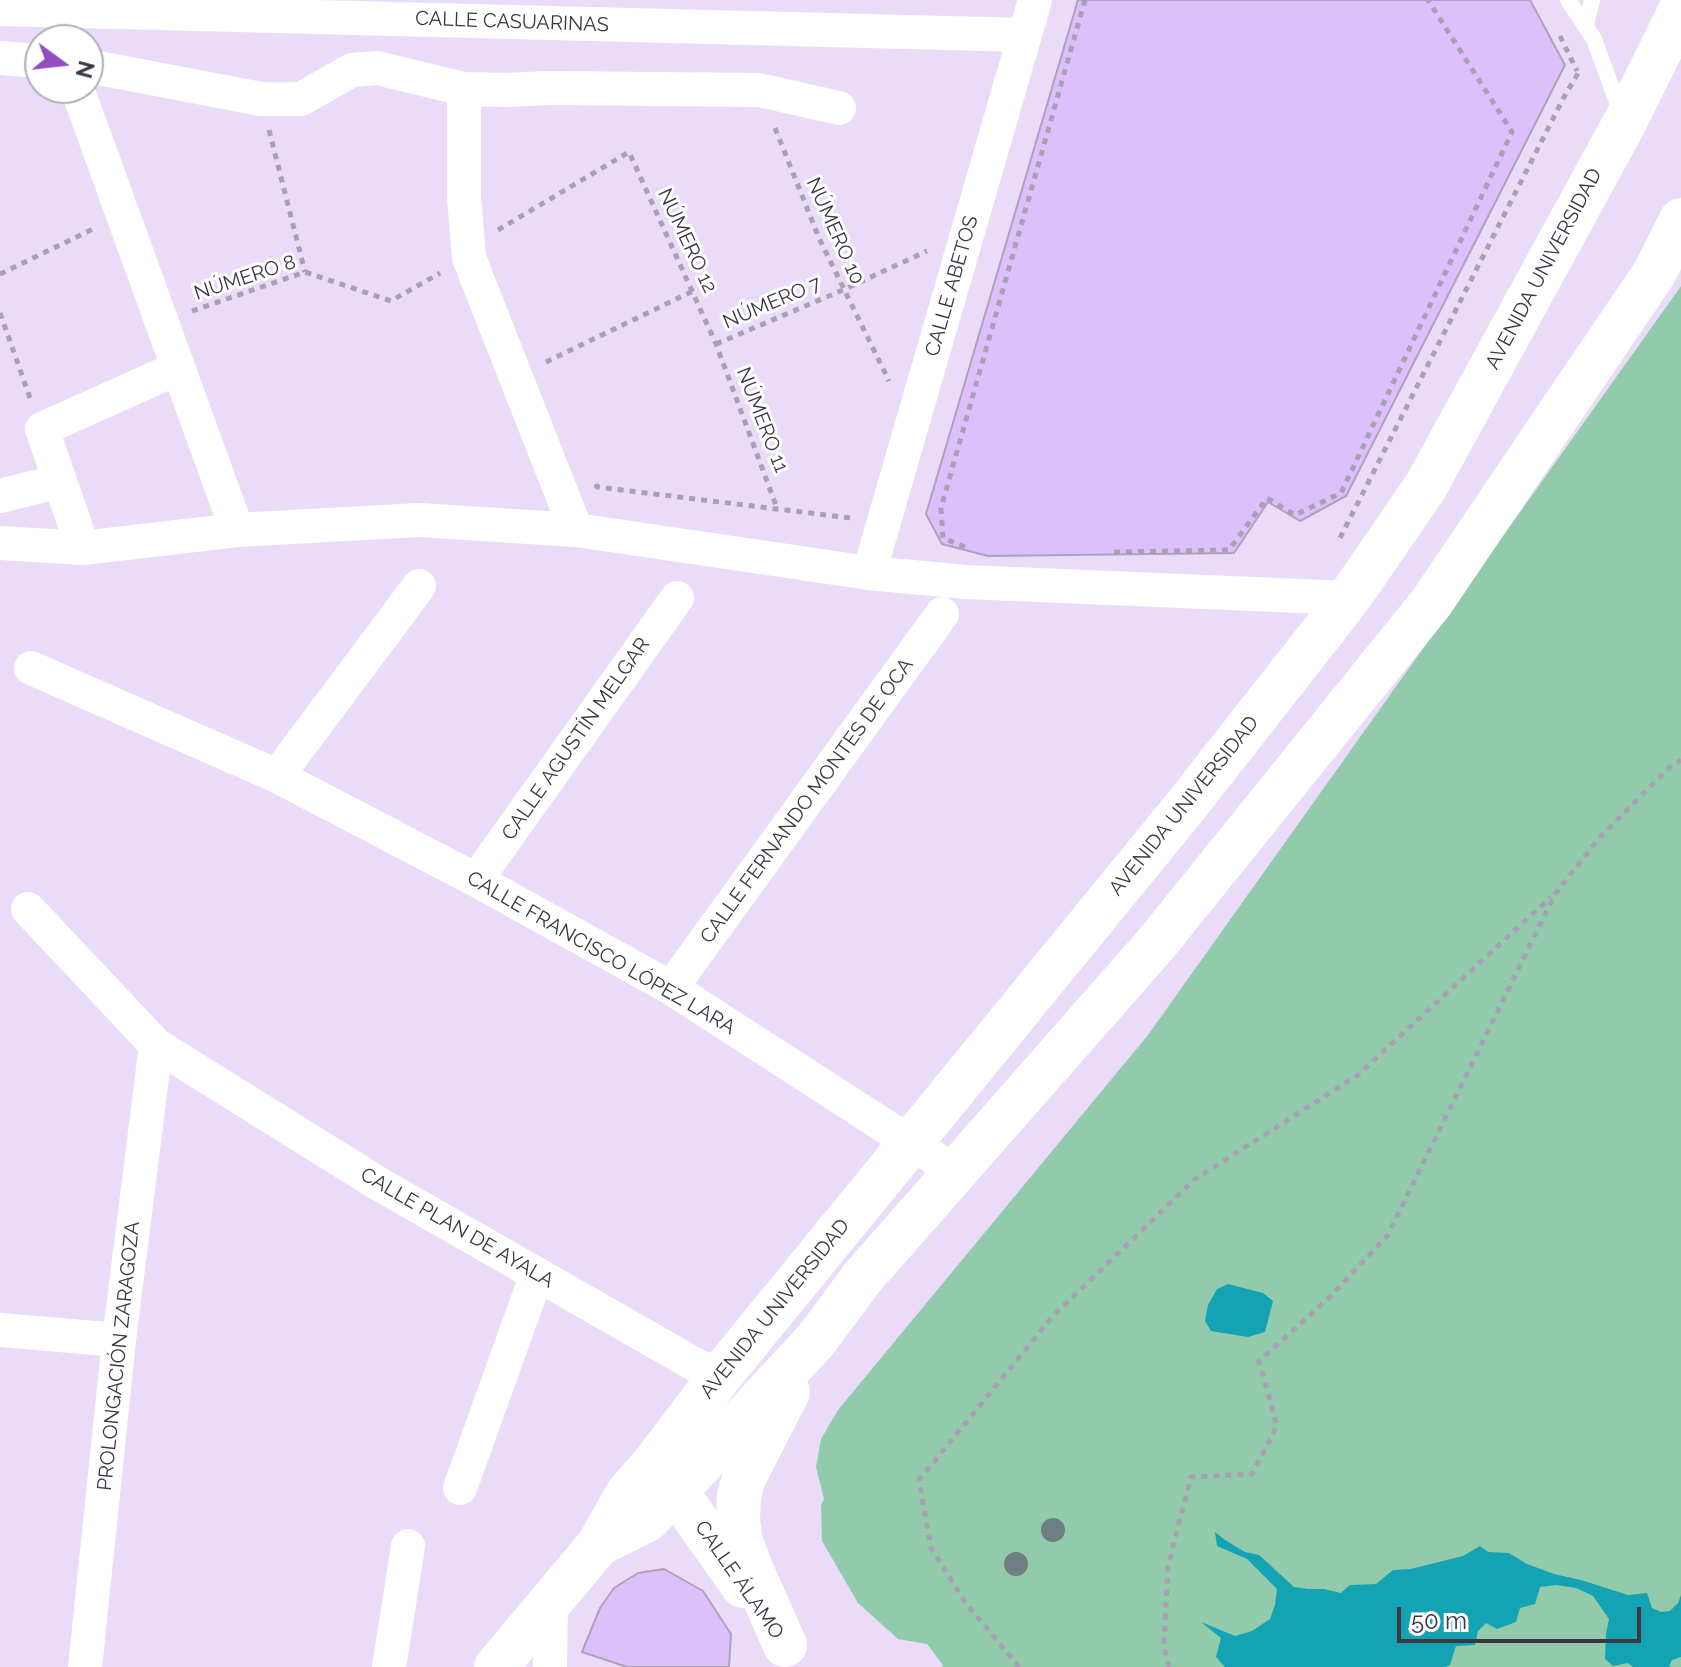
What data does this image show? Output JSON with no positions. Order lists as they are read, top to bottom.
{
  "streets": {
    "main road": ["AVENIDA UNIVERSIDAD", "CALLE ÁLAMO"],
    "street": [
      "CALLE CASUARINAS",
      "CALLE ABETOS",
      "CALLE AGUSTÍN MELGAR",
      "CALLE FERNANDO MONTES DE OCA",
      "CALLE FRANCISCO LÓPEZ LARA",
      "CALLE PLAN DE AYALA",
      "PROLONGACIÓN ZARAGOZA"
    ],
    "path": [
      "NÚMERO 10",
      "NÚMERO 12",
      "NÚMERO 8",
      "NÚMERO 7",
      "NÚMERO 11"
    ]
  },
  "crossings": [
    ["CALLE CASUARINAS", "CALLE ABETOS"],
    ["NÚMERO 10", "NÚMERO 7"],
    ["NÚMERO 12", "NÚMERO 7"],
    ["NÚMERO 12", "NÚMERO 11"],
    ["AVENIDA UNIVERSIDAD", "CALLE FRANCISCO LÓPEZ LARA"],
    ["AVENIDA UNIVERSIDAD", "CALLE PLAN DE AYALA"],
    ["AVENIDA UNIVERSIDAD", "CALLE ÁLAMO"],
    ["NÚMERO 7", "NÚMERO 11"],
    ["CALLE AGUSTÍN MELGAR", "CALLE FRANCISCO LÓPEZ LARA"],
    ["CALLE FERNANDO MONTES DE OCA", "CALLE FRANCISCO LÓPEZ LARA"],
    ["CALLE PLAN DE AYALA", "PROLONGACIÓN ZARAGOZA"]
  ],
  "scale_bar": "50 m",
  "north": "right"
}
